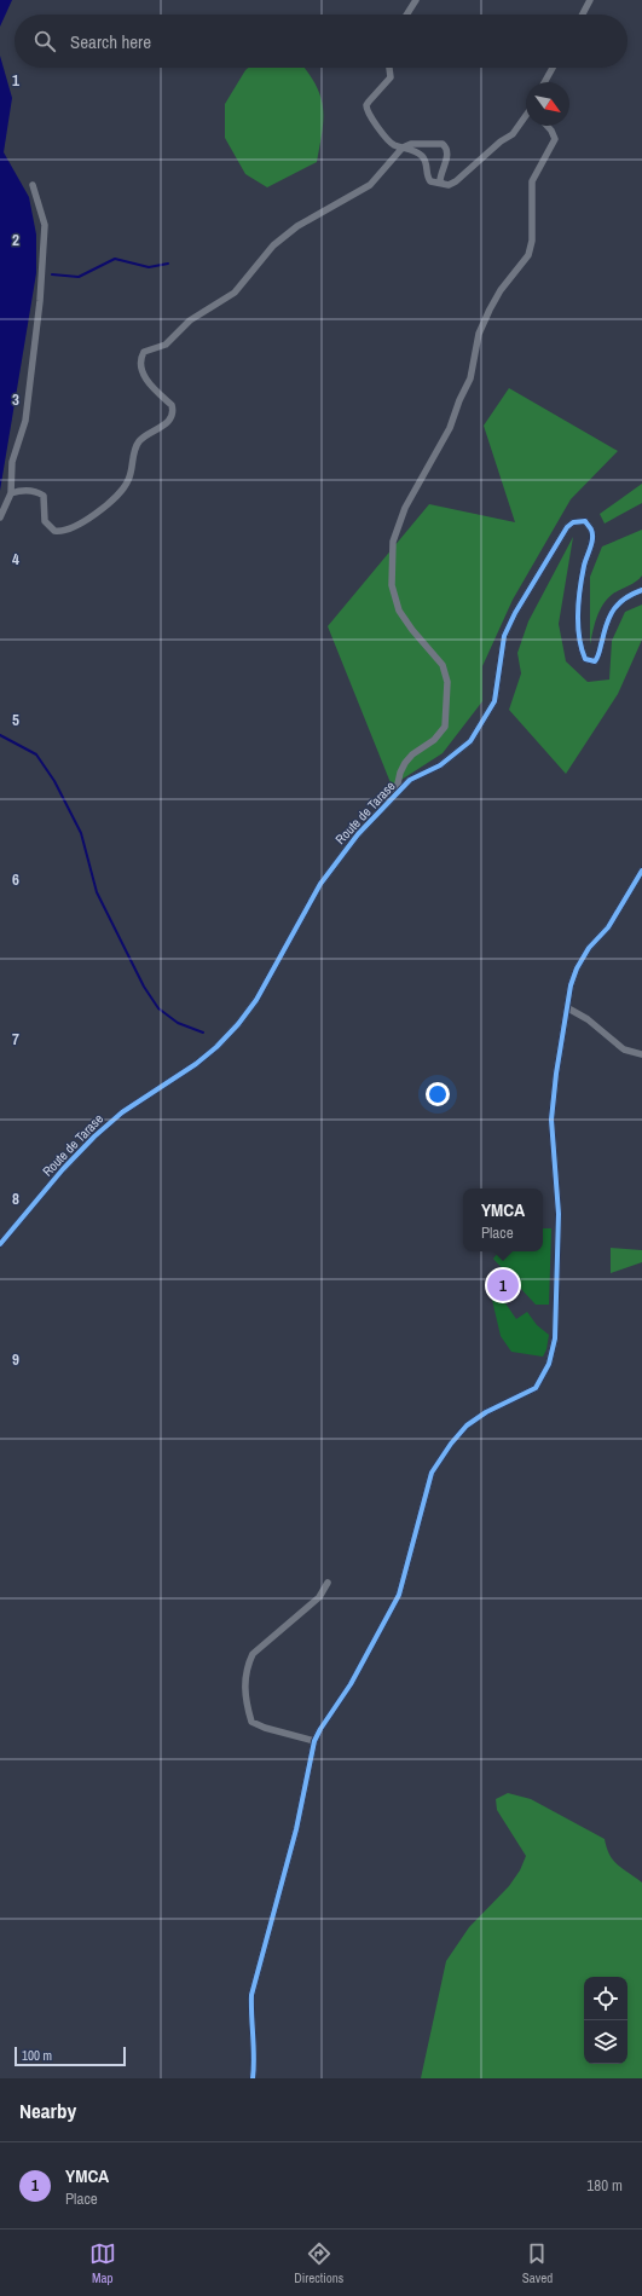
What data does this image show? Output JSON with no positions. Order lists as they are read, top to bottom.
{
  "streets": {
    "street": ["Route de Tarase"]
  },
  "scale_bar": "100 m",
  "north": "bottom right",
  "page": {
    "search": "Search here",
    "popup": ["YMCA", "Place"],
    "pins": "1",
    "scale": "100 m",
    "heading": "Nearby",
    "list": [
      {
        "mark": "1",
        "name": "YMCA",
        "note": "Place",
        "value": "180 m"
      }
    ],
    "nav": ["Map", "Directions", "Saved"]
  },
  "grid": {
    "rows": [
      "1",
      "2",
      "3",
      "4",
      "5",
      "6",
      "7",
      "8",
      "9"
    ]
  }
}
